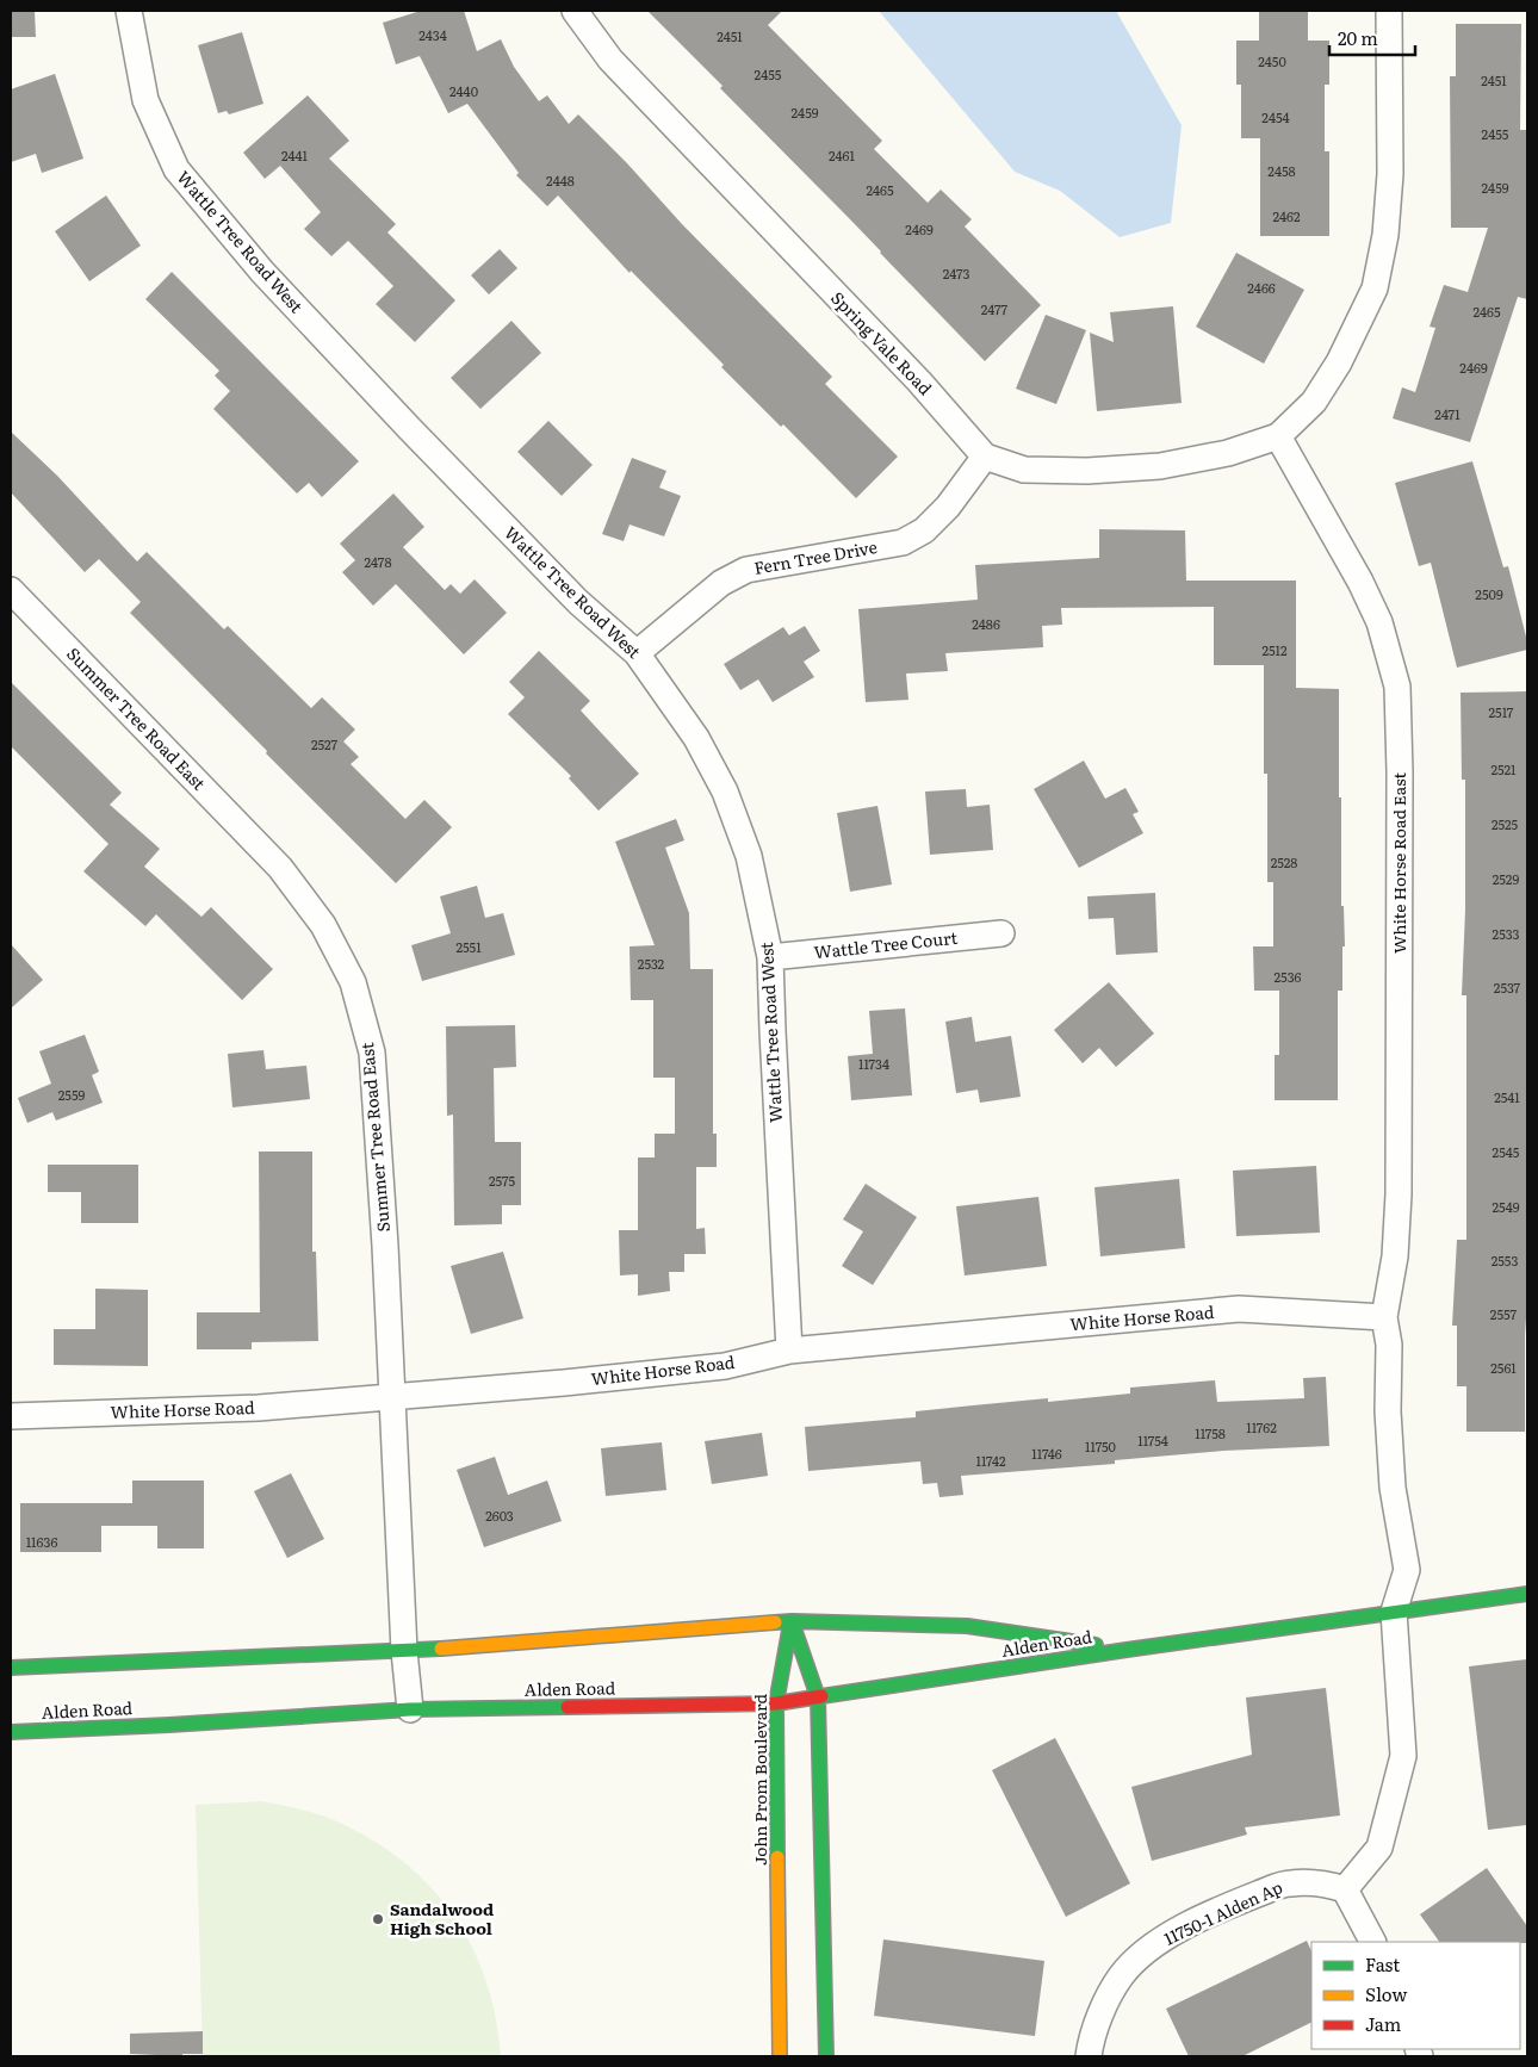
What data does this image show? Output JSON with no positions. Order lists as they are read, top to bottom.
{
  "streets": {
    "street": [
      "Wattle Tree Road West",
      "Spring Vale Road",
      "Fern Tree Drive",
      "Summer Tree Road East",
      "White Horse Road East",
      "Wattle Tree Court",
      "White Horse Road",
      "Alden Road",
      "John Prom Boulevard",
      "11750-1 Alden Ap"
    ]
  },
  "crossings": [
    ["Wattle Tree Road West", "Fern Tree Drive"],
    ["Wattle Tree Road West", "Wattle Tree Court"],
    ["Wattle Tree Road West", "White Horse Road"],
    ["Spring Vale Road", "Fern Tree Drive"],
    ["Summer Tree Road East", "White Horse Road"],
    ["Summer Tree Road East", "Alden Road"],
    ["White Horse Road East", "White Horse Road"],
    ["White Horse Road East", "Alden Road"],
    ["Alden Road", "John Prom Boulevard"]
  ],
  "places": ["Sandalwood High School"],
  "house_numbers": [
    "2434",
    "2451",
    "2450",
    "2455",
    "2451",
    "2440",
    "2459",
    "2454",
    "2455",
    "2441",
    "2461",
    "2458",
    "2448",
    "2459",
    "2465",
    "2462",
    "2469",
    "2473",
    "2466",
    "2477",
    "2465",
    "2469",
    "2471",
    "2478",
    "2509",
    "2486",
    "2512",
    "2517",
    "2527",
    "2521",
    "2525",
    "2528",
    "2529",
    "2533",
    "2551",
    "2532",
    "2536",
    "2537",
    "11734",
    "2559",
    "2541",
    "2545",
    "2575",
    "2549",
    "2553",
    "2557",
    "2561",
    "11762",
    "11758",
    "11754",
    "11750",
    "11746",
    "11742",
    "2603",
    "11636"
  ],
  "legend": ["Fast", "Slow", "Jam"],
  "scale_bar": "20 m"
}
